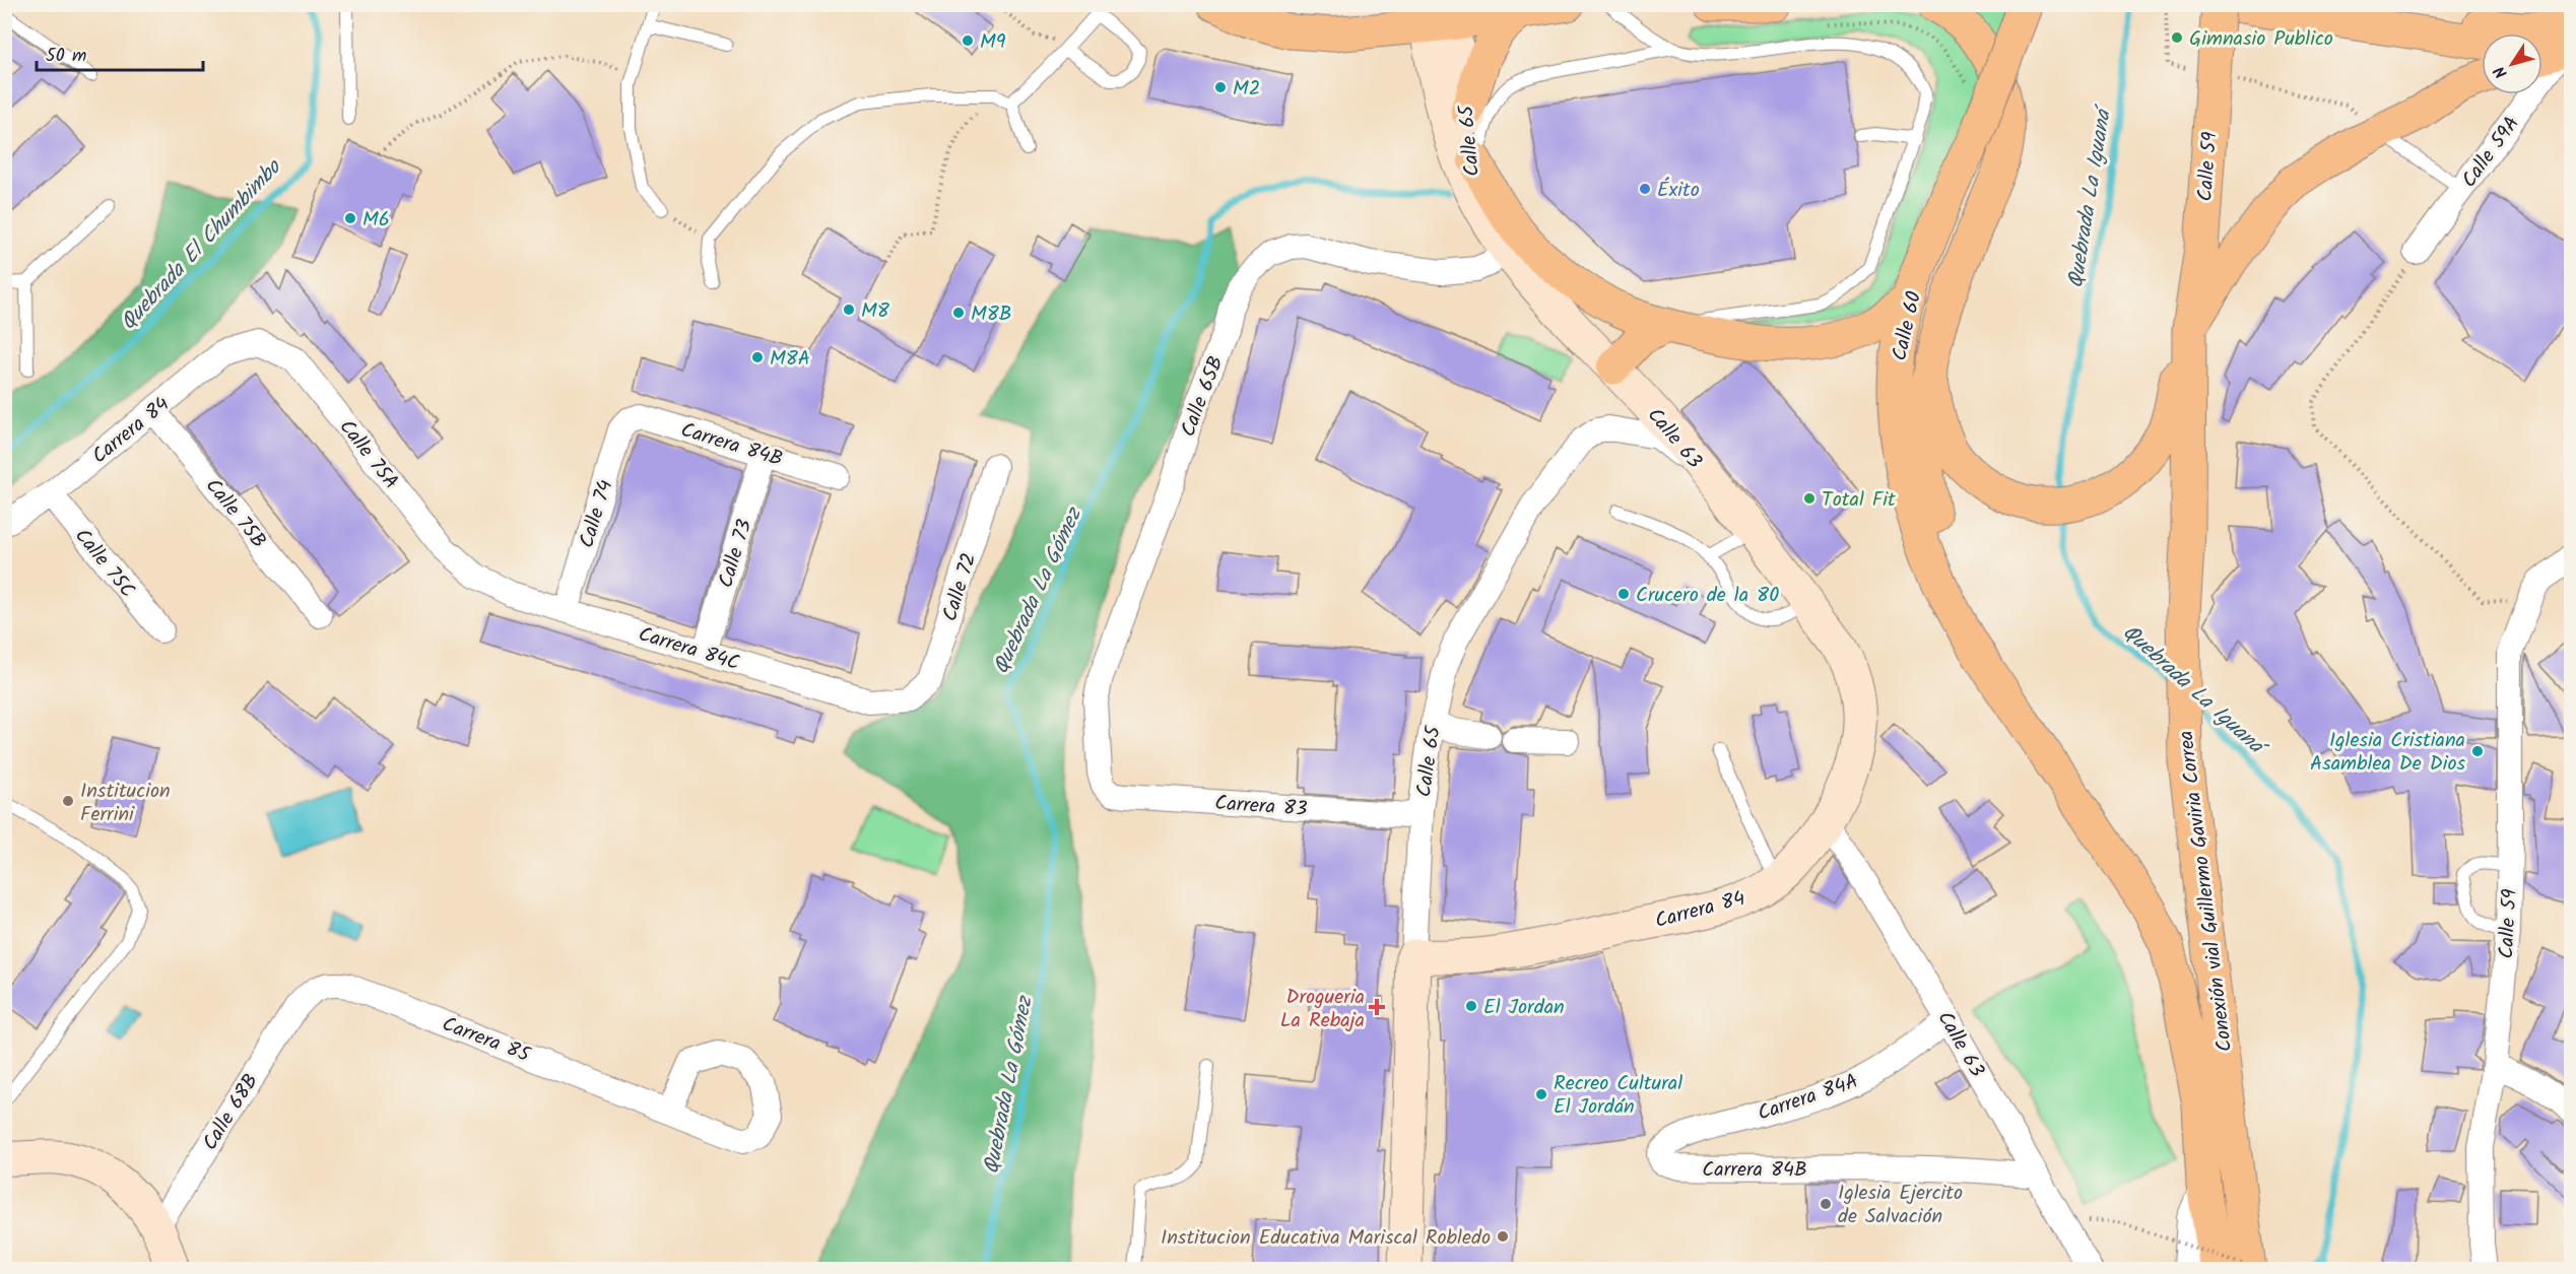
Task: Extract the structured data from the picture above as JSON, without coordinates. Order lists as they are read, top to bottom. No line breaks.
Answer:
{"streets":{"main road":["Calle 65","Calle 59","Calle 60","Carrera 84","Calle 63","Conexión vial Guillermo Gaviria Correa"],"street":["Calle 59A","Calle 65B","Carrera 84B","Calle 75A","Calle 75B","Calle 74","Calle 73","Calle 75C","Calle 72","Carrera 84C","Carrera 83","Carrera 85","Carrera 84A","Calle 68B"]},"crossings":[["Calle 65","Carrera 84"],["Calle 65","Calle 63"],["Calle 65","Carrera 83"],["Calle 59","Conexión vial Guillermo Gaviria Correa"],["Calle 60","Conexión vial Guillermo Gaviria Correa"],["Calle 65B","Calle 63"],["Calle 65B","Carrera 83"],["Carrera 84","Calle 63"],["Carrera 84","Calle 75A"],["Carrera 84","Calle 75B"],["Carrera 84","Calle 75C"],["Calle 63","Carrera 84B"],["Calle 63","Carrera 84A"],["Carrera 84B","Calle 74"],["Carrera 84B","Calle 73"],["Carrera 84B","Carrera 84A"],["Calle 75A","Carrera 84C"],["Calle 74","Carrera 84C"],["Calle 73","Carrera 84C"],["Calle 72","Carrera 84C"],["Carrera 85","Calle 68B"]],"water":["Quebrada La Iguaná","Quebrada El Chumbimbo","Quebrada La Gómez"],"places":{"other":["Gimnasio Publico","M9","M2","Éxito","M6","M8","M8B","M8A","Total Fit","Crucero de la 80","Iglesia Cristiana Asamblea De Dios","Institucion Ferrini","El Jordan","Recreo Cultural El Jordán","Iglesia Ejercito de Salvación","Institucion Educativa Mariscal Robledo"],"health":["Drogueria La Rebaja"]},"scale_bar":"50 m","north":"bottom left"}
